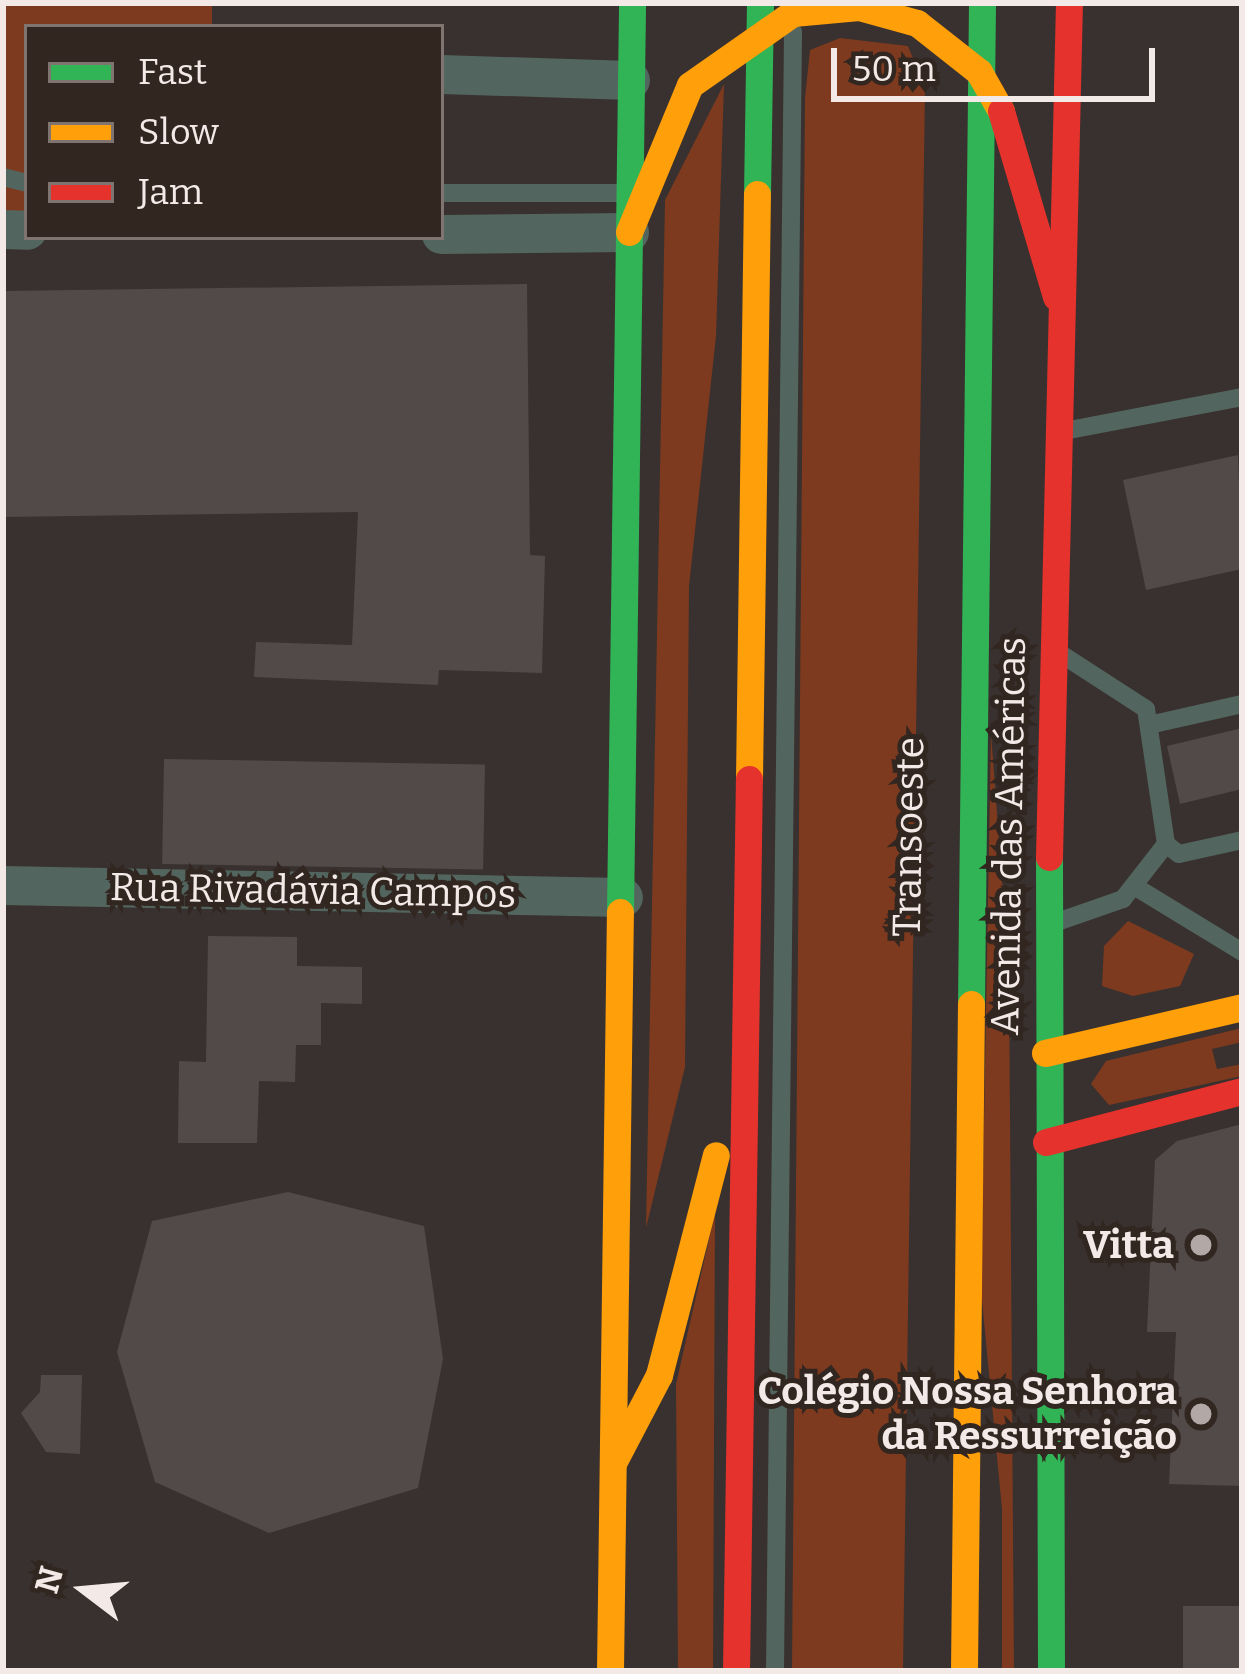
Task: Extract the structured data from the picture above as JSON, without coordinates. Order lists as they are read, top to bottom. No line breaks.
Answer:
{"streets":{"main road":["Avenida das Américas"],"street":["Rua Rivadávia Campos"]},"places":["Vitta","Colégio Nossa Senhora da Ressurreição"],"legend":["Fast","Slow","Jam"],"scale_bar":"50 m","north":"left"}
